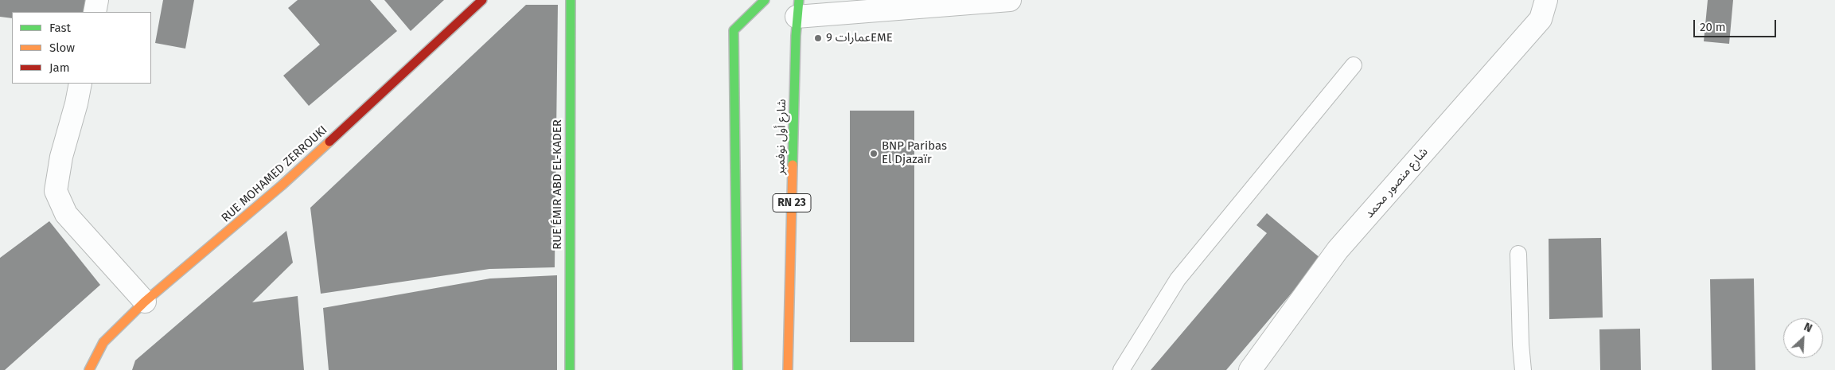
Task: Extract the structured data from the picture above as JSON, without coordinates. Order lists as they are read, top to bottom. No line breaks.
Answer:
{"streets":{"street":["شارع أول نوفمبر","RUE MOHAMED ZERROUKI","شارع منصور محمد","RUE ÉMIR ABD EL-KADER","RN 23"]},"places":["عمارات 9EME","BNP Paribas El Djazaïr"],"legend":["Fast","Slow","Jam"],"scale_bar":"20 m","north":"top right"}
